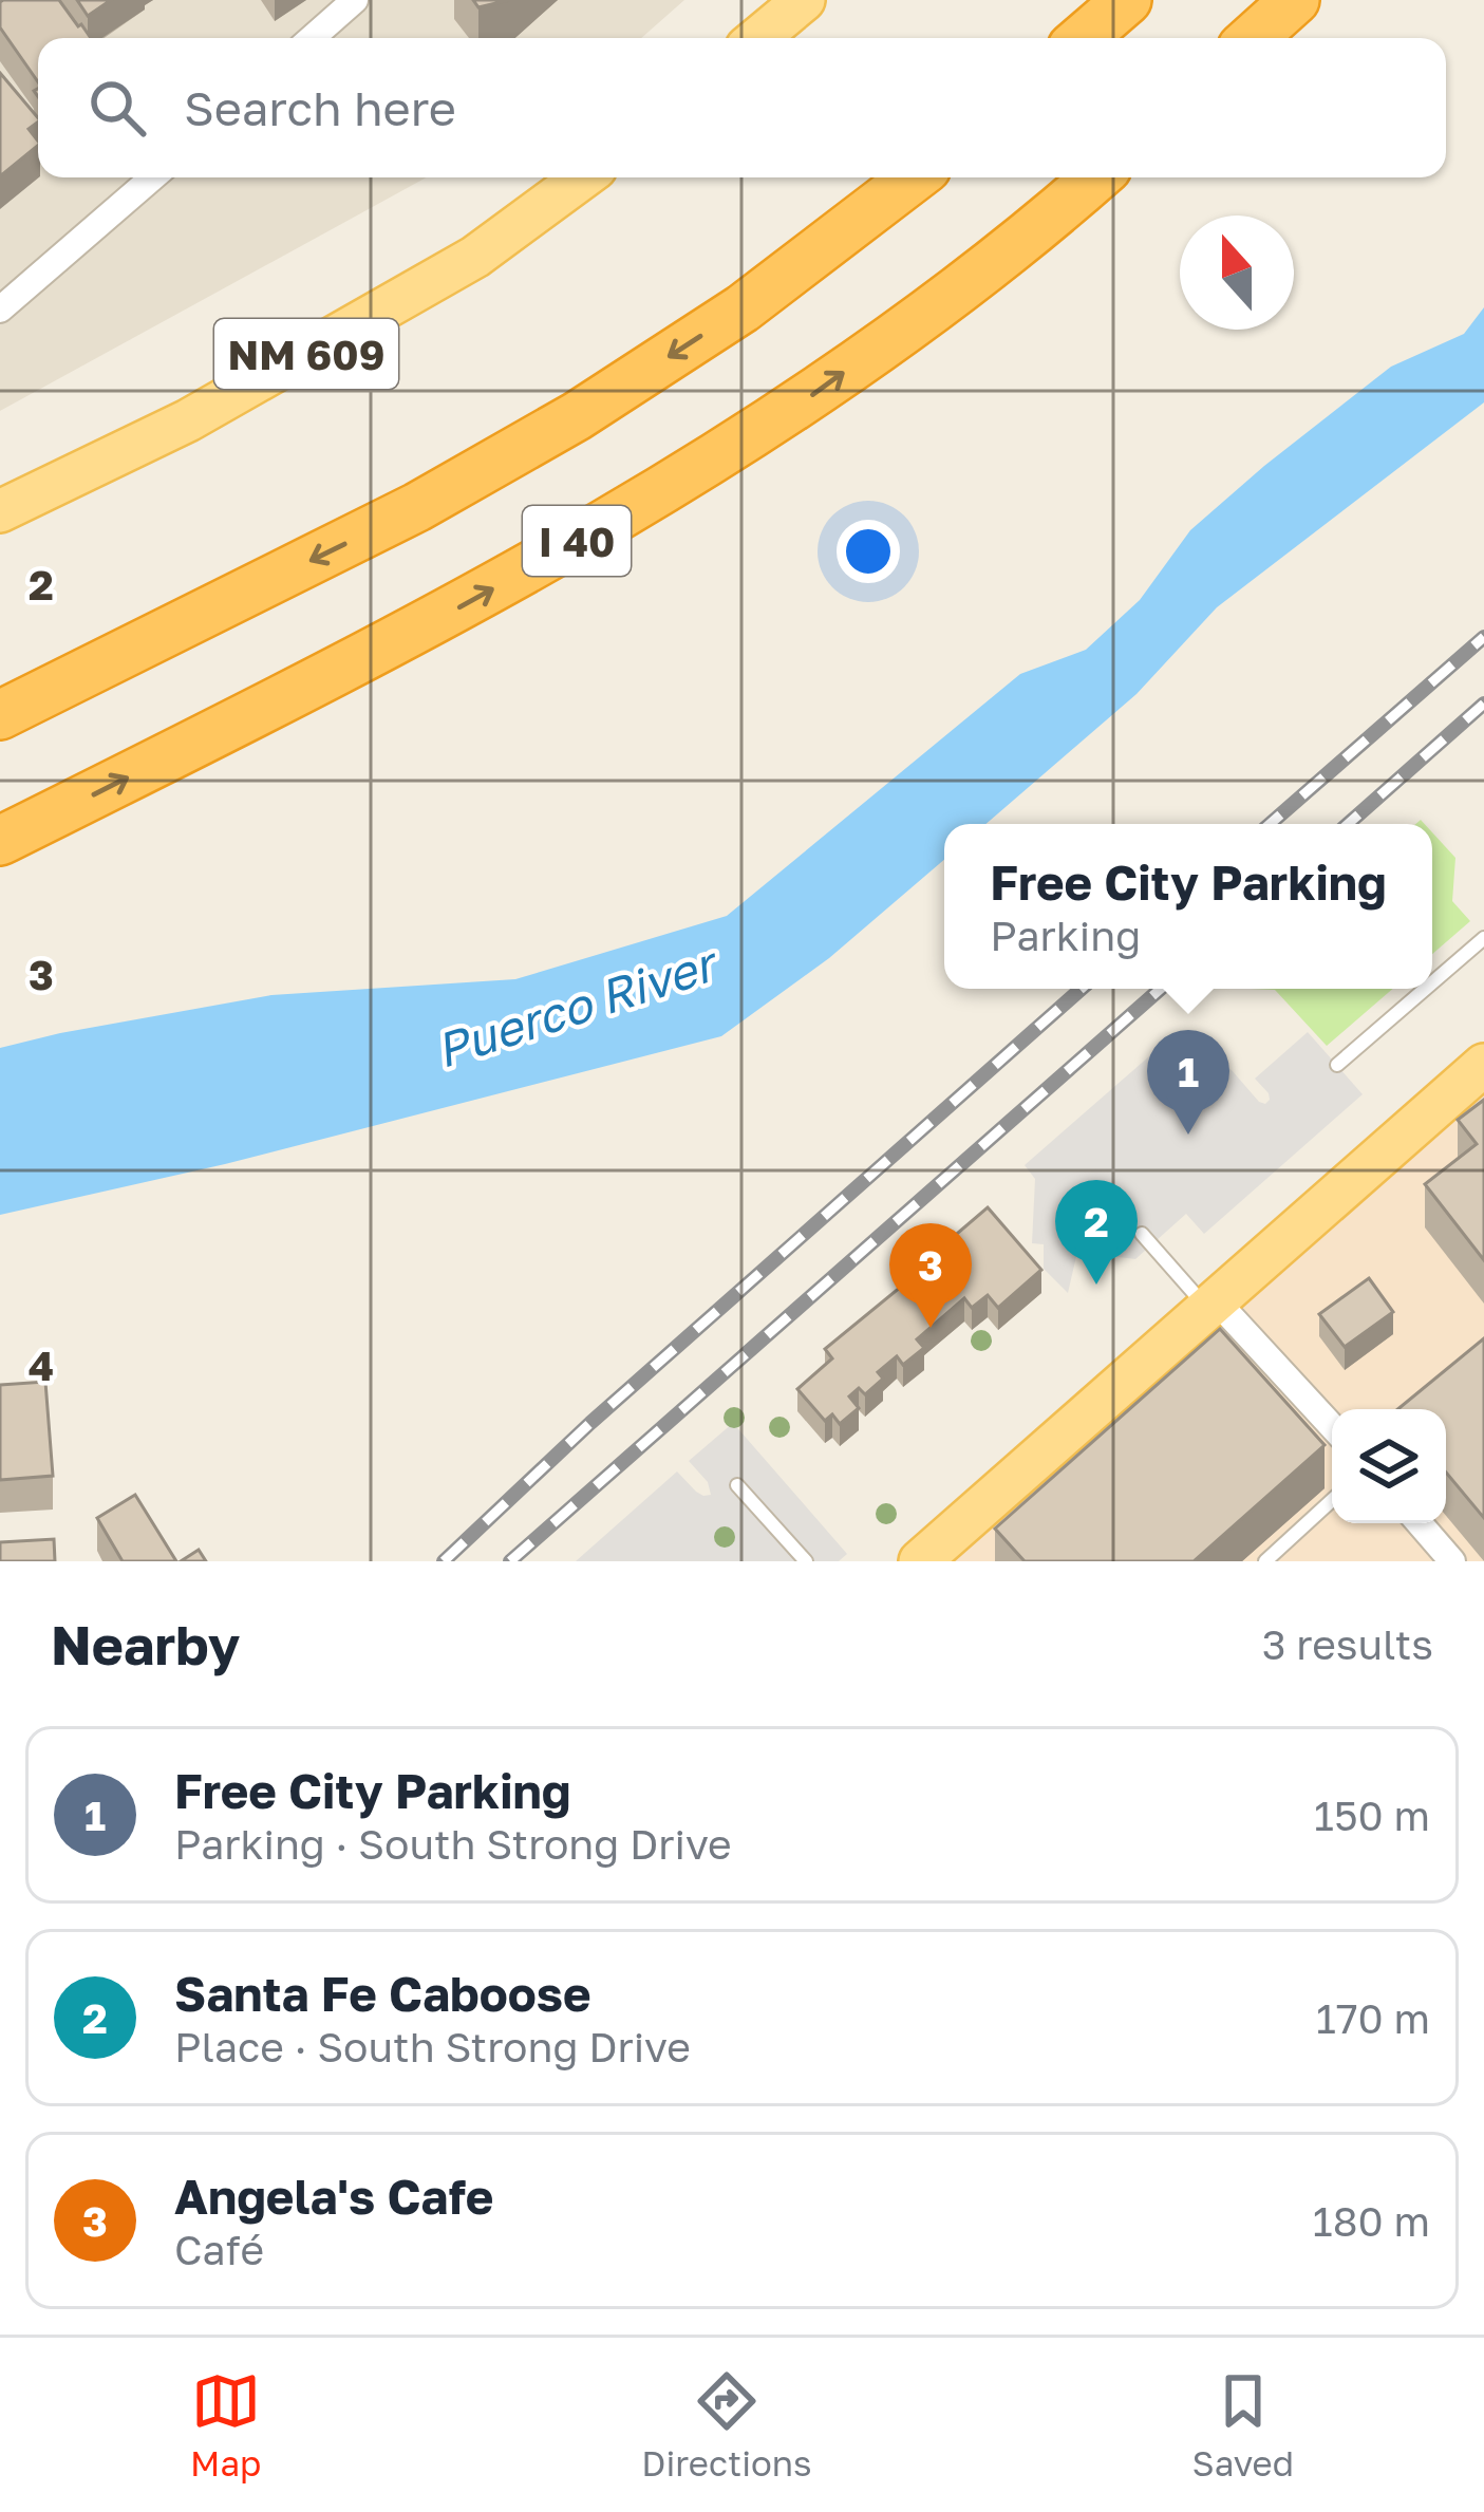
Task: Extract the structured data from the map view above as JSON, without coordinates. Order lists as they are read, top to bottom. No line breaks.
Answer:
{"streets":{"highway":["I 40"],"main road":["NM 609"]},"water":["Puerco River"],"north":"top","page":{"search":"Search here","popup":["Free City Parking","Parking"],"pins":["1","2","3"],"heading":["Nearby","3 results"],"list":[{"mark":"1","name":"Free City Parking","note":"Parking · South Strong Drive","value":"150 m"},{"mark":"2","name":"Santa Fe Caboose","note":"Place · South Strong Drive","value":"170 m"},{"mark":"3","name":"Angela's Cafe","note":"Café","value":"180 m"}],"nav":["Map","Directions","Saved"]},"grid":{"rows":["2","3","4"]}}
